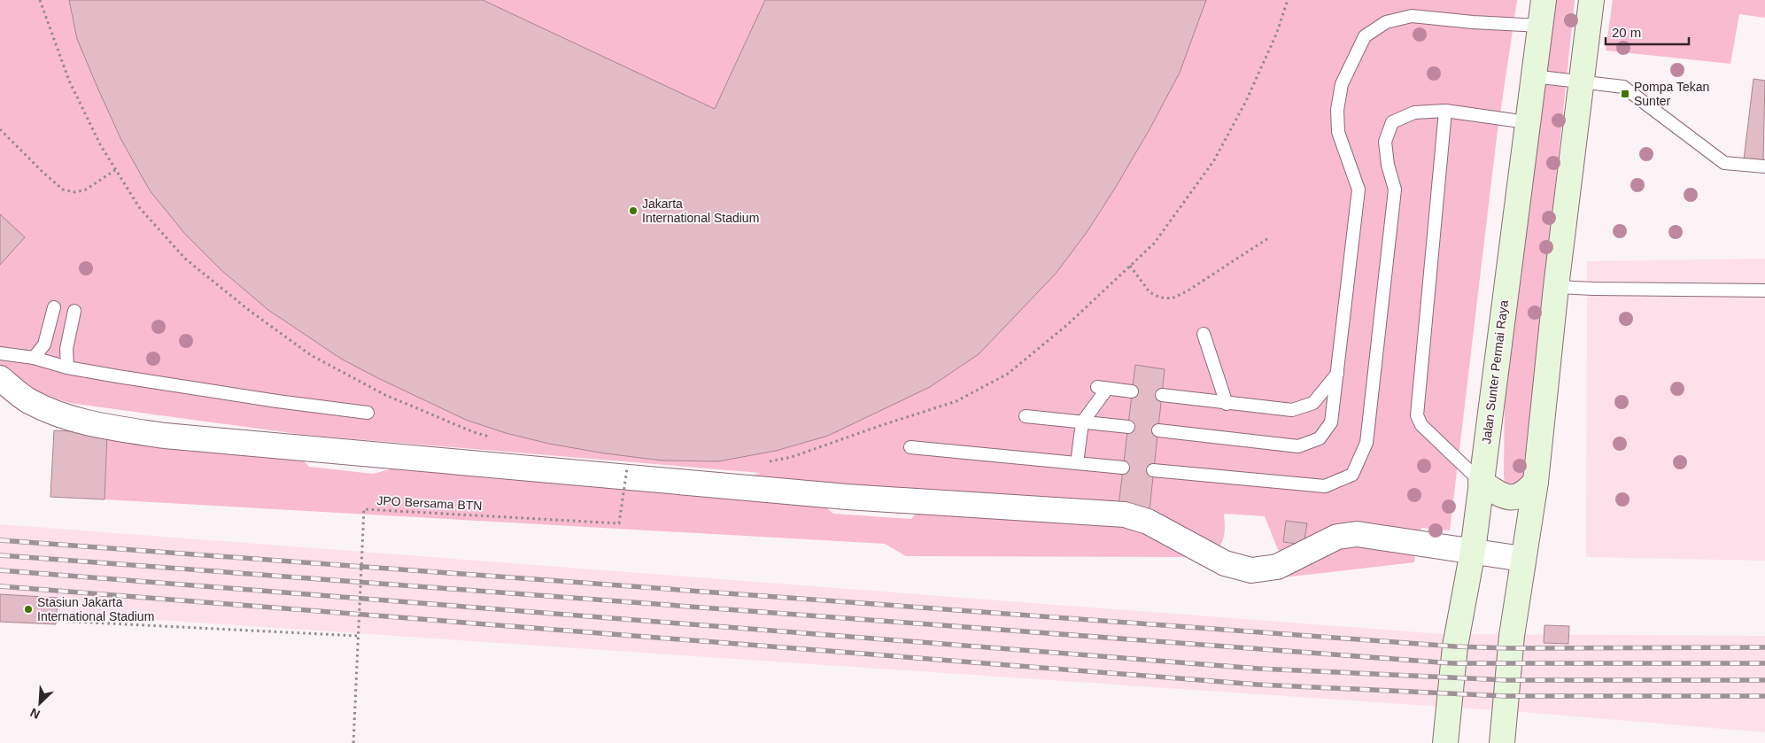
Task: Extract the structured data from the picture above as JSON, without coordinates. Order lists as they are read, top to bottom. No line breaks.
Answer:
{"streets":{"main road":["Jalan Sunter Permai Raya"],"path":["JPO Bersama BTN"]},"places":{"transit":["Pompa Tekan Sunter"],"other":["Jakarta International Stadium","Stasiun Jakarta International Stadium"]},"scale_bar":"20 m","north":"bottom left"}
